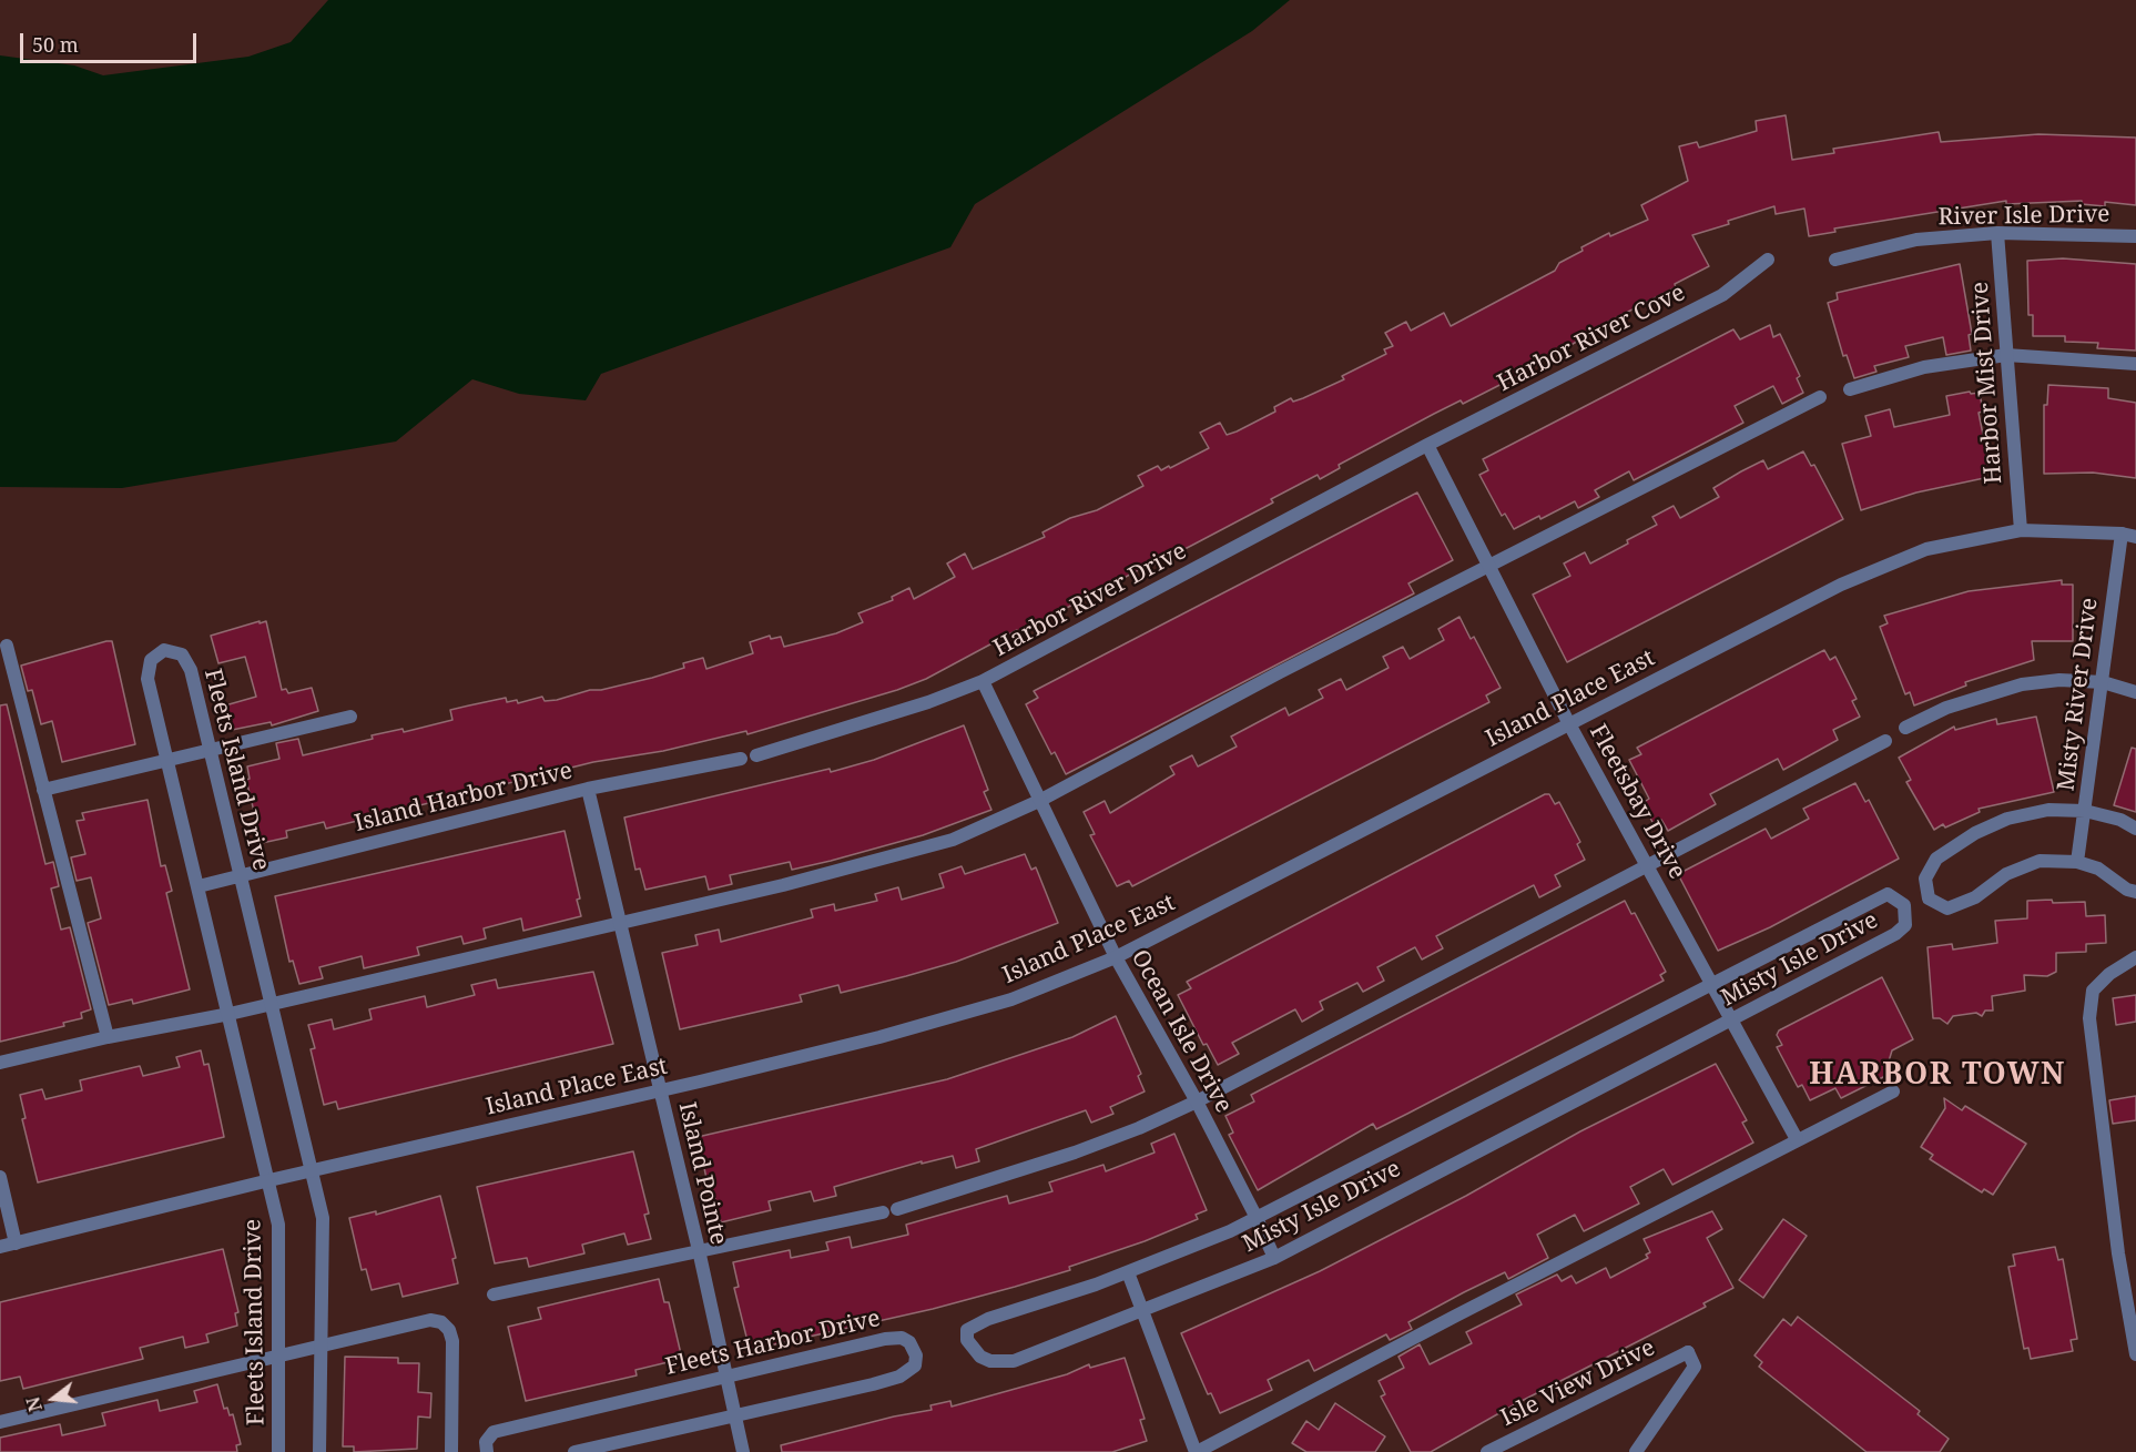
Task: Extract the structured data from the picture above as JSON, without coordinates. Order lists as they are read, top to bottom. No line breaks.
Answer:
{"streets":{"street":["River Isle Drive","Harbor River Cove","Harbor Mist Drive","Harbor River Drive","Misty River Drive","Island Place East","Fleets Island Drive","Island Harbor Drive","Fleetsbay Drive","Misty Isle Drive","Ocean Isle Drive","Island Pointe","Fleets Harbor Drive","Isle View Drive"]},"crossings":[["River Isle Drive","Harbor Mist Drive"],["Harbor River Cove","Harbor River Drive"],["Harbor River Cove","Fleetsbay Drive"],["Harbor Mist Drive","Island Place East"],["Harbor River Drive","Fleetsbay Drive"],["Harbor River Drive","Ocean Isle Drive"],["Misty River Drive","Island Place East"],["Island Place East","Fleets Island Drive"],["Island Place East","Fleetsbay Drive"],["Island Place East","Ocean Isle Drive"],["Island Place East","Island Pointe"],["Fleets Island Drive","Island Harbor Drive"],["Island Harbor Drive","Island Pointe"],["Fleetsbay Drive","Misty Isle Drive"],["Misty Isle Drive","Ocean Isle Drive"],["Island Pointe","Fleets Harbor Drive"]],"districts":["HARBOR TOWN"],"scale_bar":"50 m","north":"left"}
